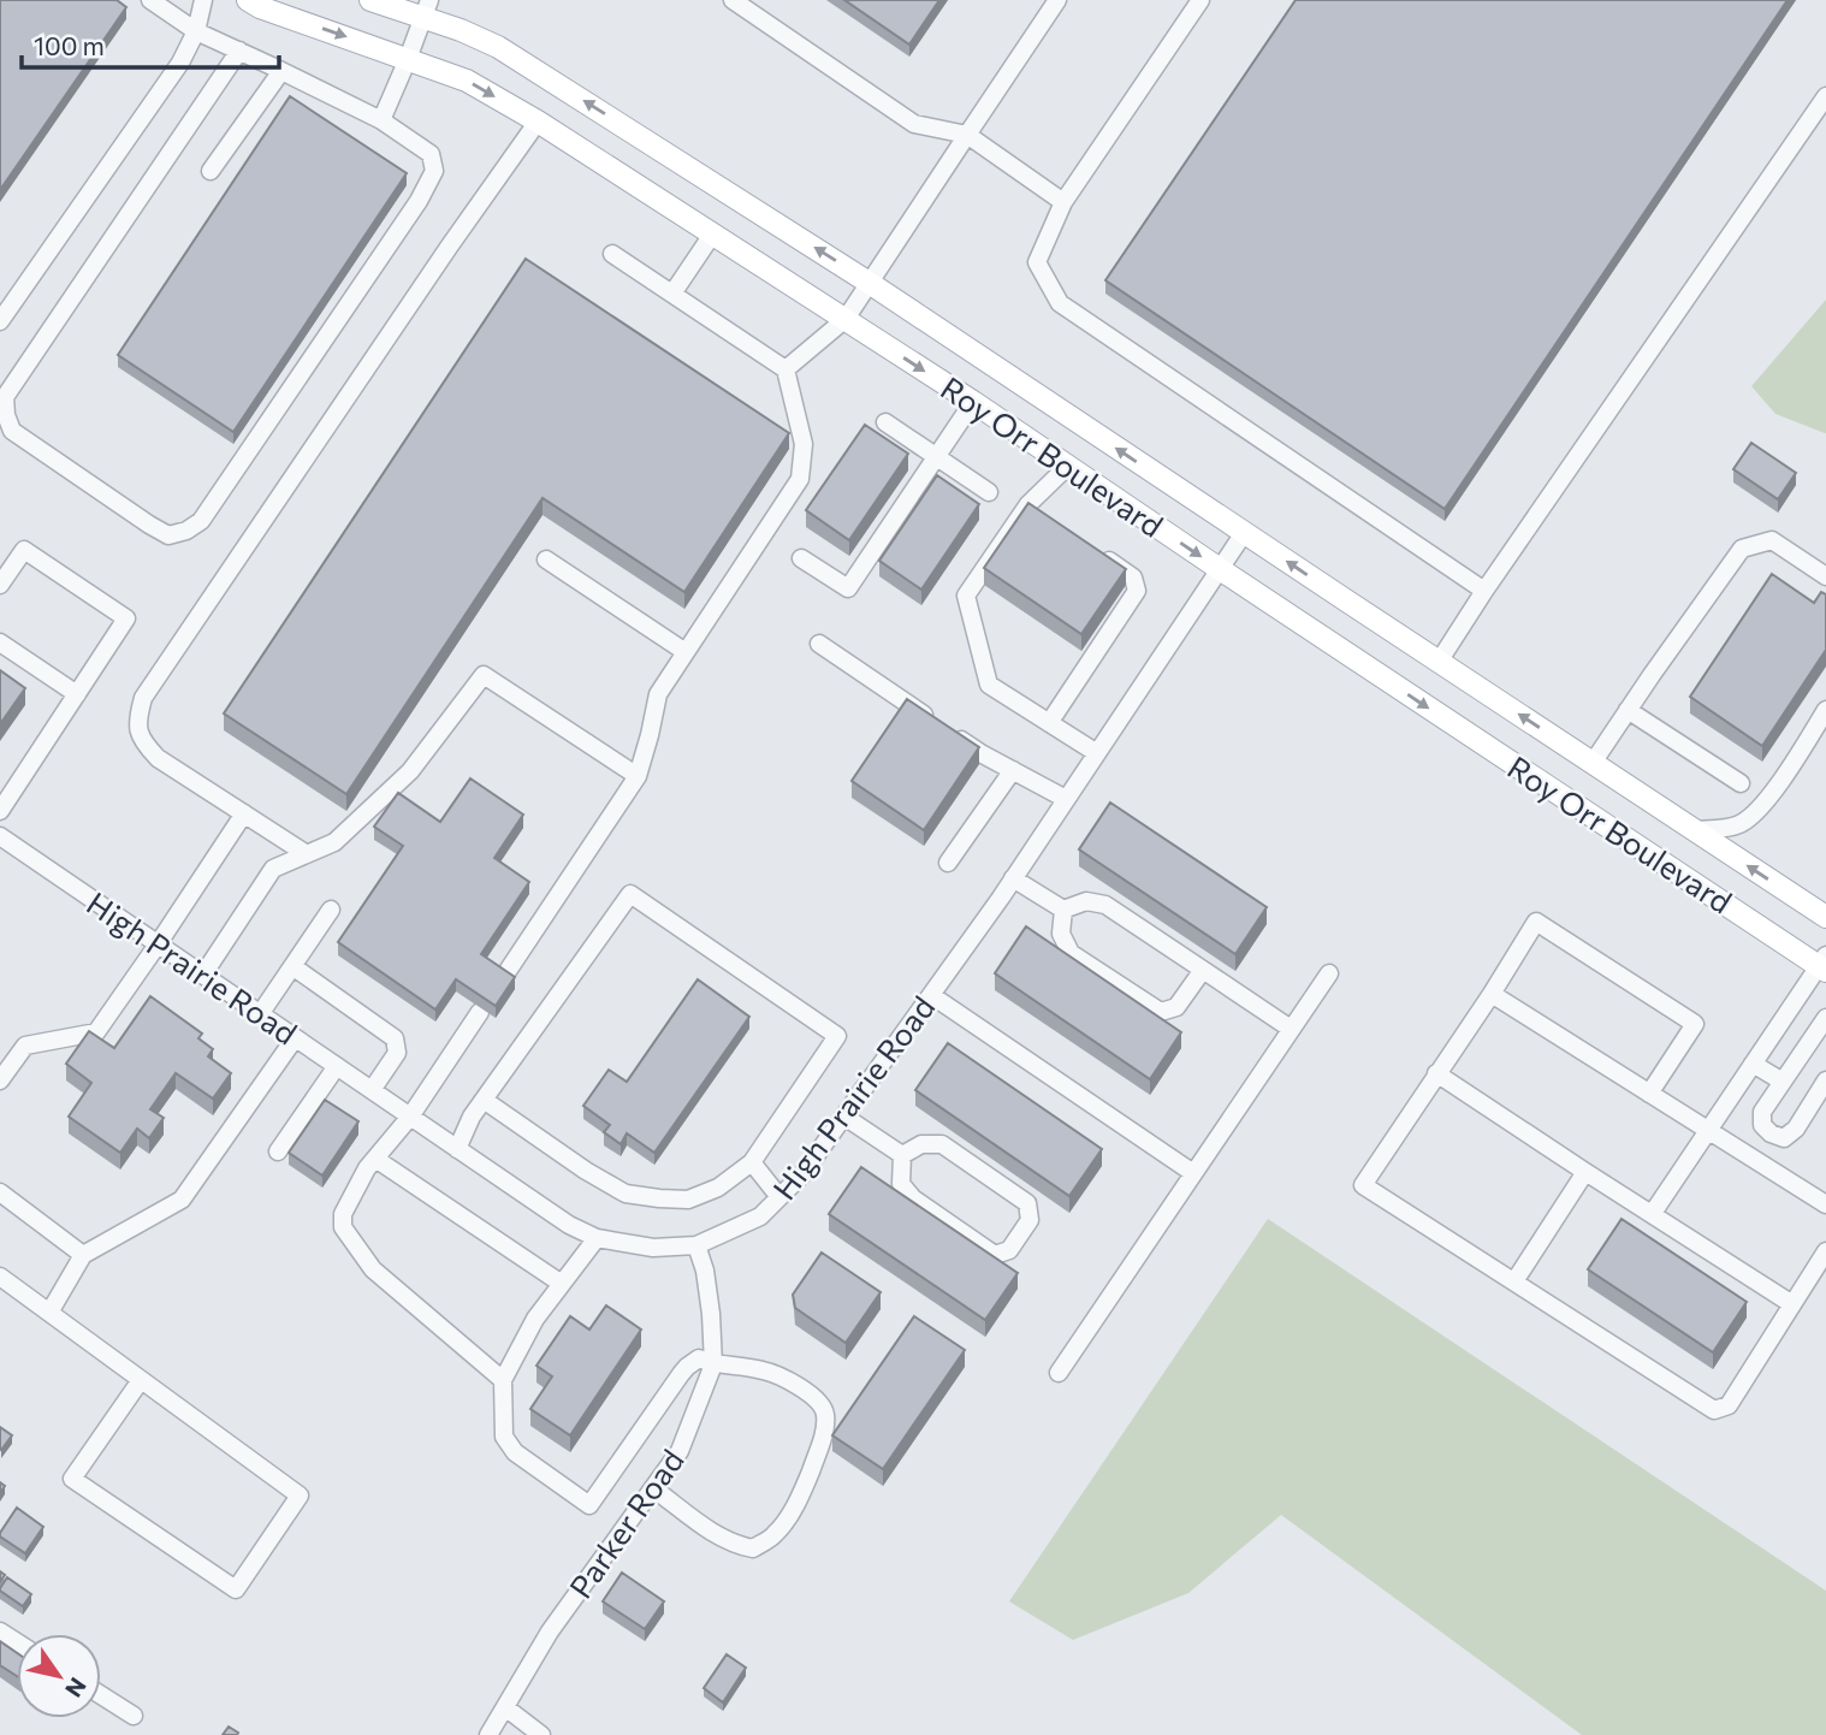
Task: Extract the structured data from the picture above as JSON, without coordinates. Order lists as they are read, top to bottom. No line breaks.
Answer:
{"streets":{"main road":["Roy Orr Boulevard"],"street":["High Prairie Road","Parker Road"]},"crossings":[["Roy Orr Boulevard","High Prairie Road"],["High Prairie Road","Parker Road"]],"scale_bar":"100 m","north":"bottom right"}
